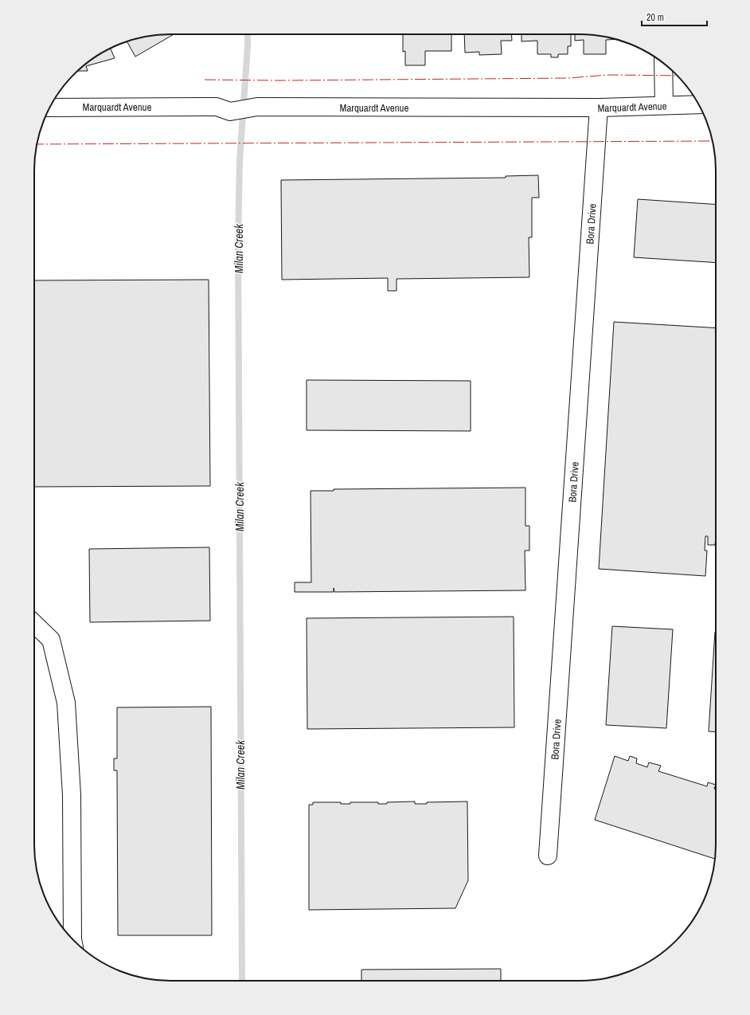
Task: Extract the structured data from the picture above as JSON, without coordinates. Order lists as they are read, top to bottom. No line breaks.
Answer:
{"streets":{"street":["Marquardt Avenue","Bora Drive"]},"crossings":[["Marquardt Avenue","Bora Drive"]],"water":["Milan Creek"],"scale_bar":"20 m"}
